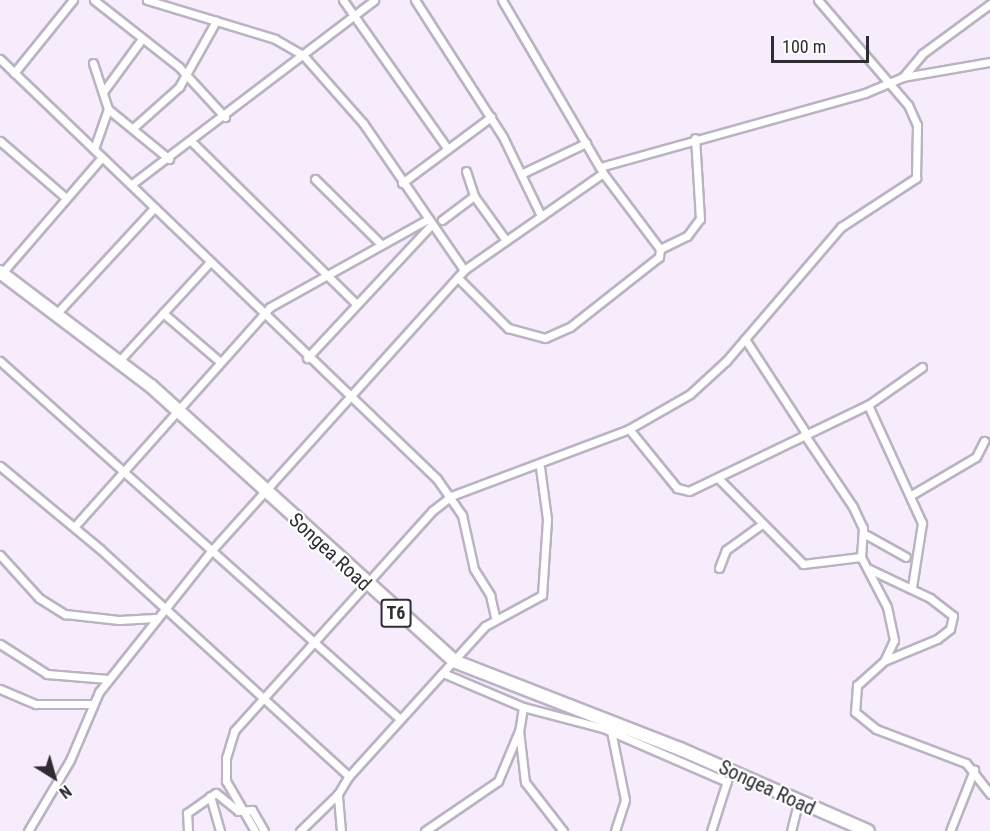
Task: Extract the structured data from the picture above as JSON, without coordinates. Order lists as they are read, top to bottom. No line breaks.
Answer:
{"streets":{"highway":["Songea Road","T6"]},"scale_bar":"100 m","north":"bottom right"}
